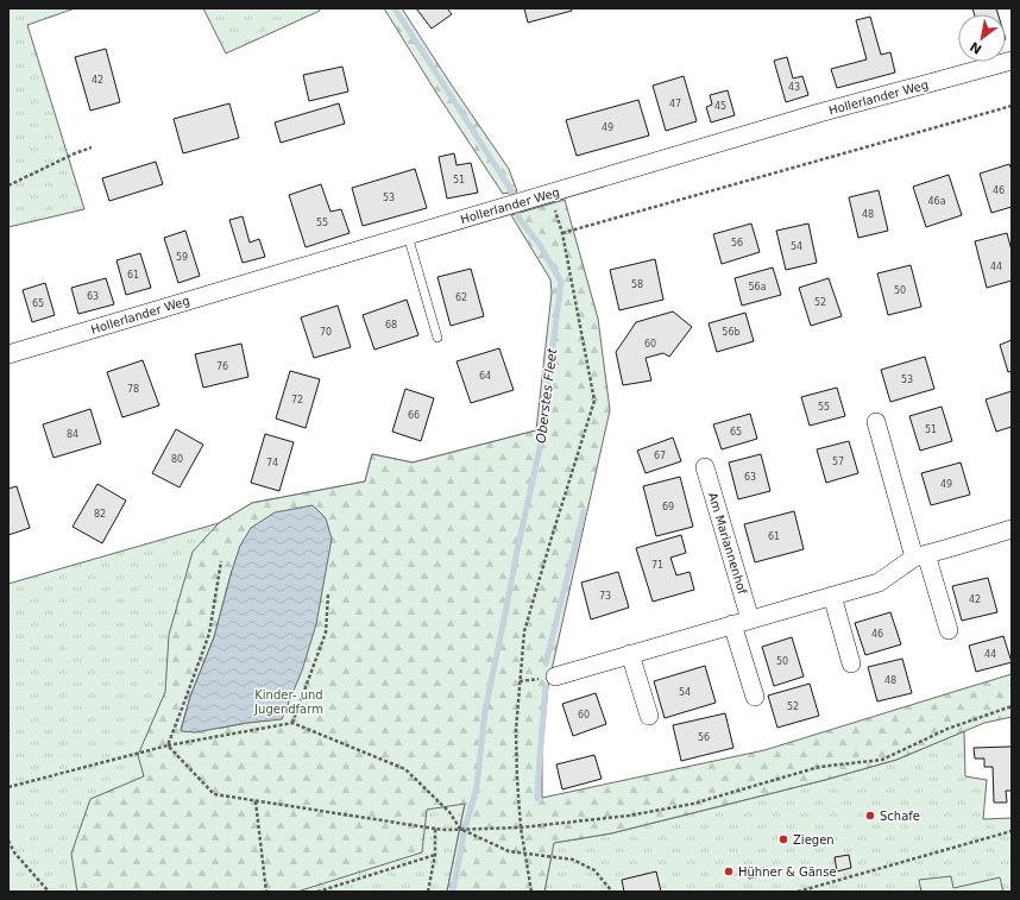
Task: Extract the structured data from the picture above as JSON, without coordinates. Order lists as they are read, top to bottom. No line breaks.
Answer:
{"streets":{"street":["Hollerlander Weg","Am Mariannenhof"]},"water":["Oberstes Fleet"],"parks":["Kinder- und Jugendfarm"],"places":["Schafe","Ziegen","Hühner & Gänse"],"house_numbers":["42","43","47","45","49","51","46","53","46a","48","55","56","54","59","44","61","58","56a","50","63","62","52","65","68","70","56b","60","76","64","53","78","72","55","66","51","65","84","67","80","57","74","63","49","69","82","61","71","73","42","46","44","50","48","54","52","60","56"],"north":"bottom left"}
